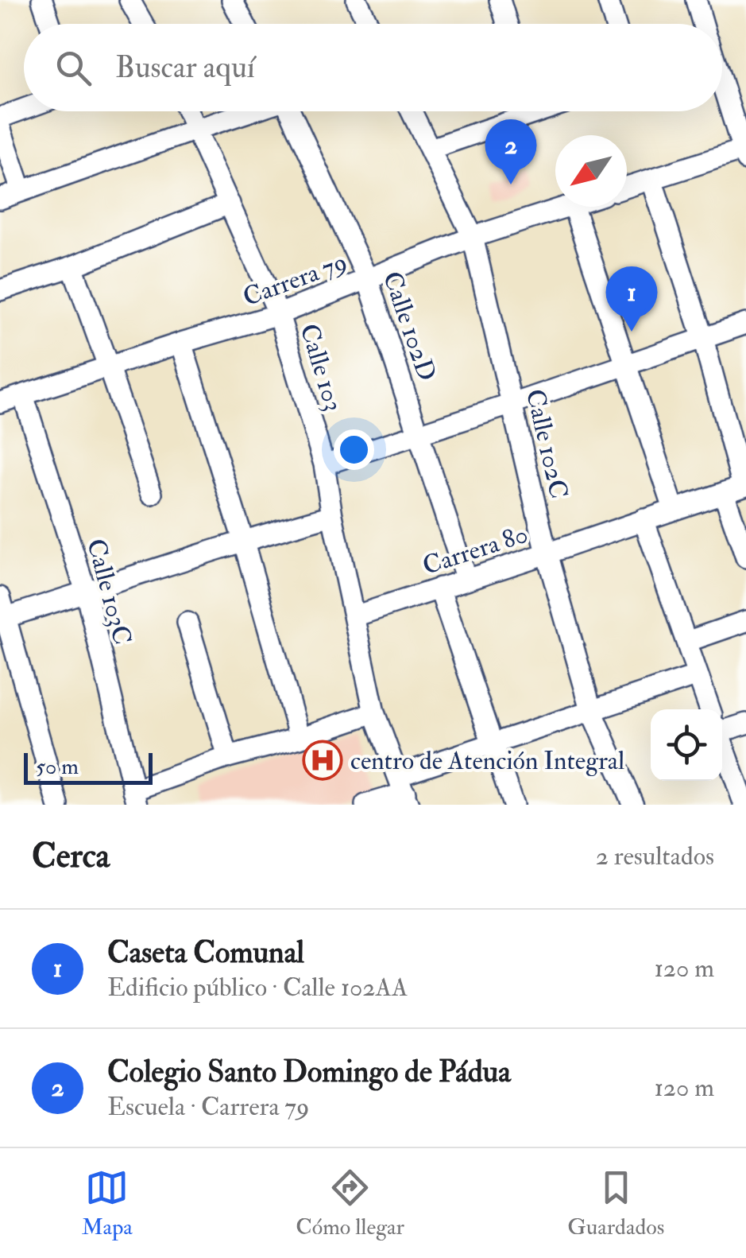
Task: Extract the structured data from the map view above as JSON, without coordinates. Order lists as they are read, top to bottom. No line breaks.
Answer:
{"streets":{"street":["Carrera 79","Calle 102D","Calle 103","Calle 102C","Carrera 80","Calle 103C"]},"crossings":[["Carrera 79","Calle 102D"],["Carrera 79","Calle 103"],["Carrera 79","Calle 102C"],["Carrera 79","Calle 103C"],["Calle 102D","Carrera 80"],["Calle 103","Carrera 80"],["Calle 102C","Carrera 80"]],"places":{"hospital":["centro de Atención Integral"]},"scale_bar":"50 m","north":"bottom left","page":{"search":"Buscar aquí","pins":["2","1"],"scale":"50 m","heading":["Cerca","2 resultados"],"list":[{"mark":"1","name":"Caseta Comunal","note":"Edificio público · Calle 102AA","value":"120 m"},{"mark":"2","name":"Colegio Santo Domingo de Pádua","note":"Escuela · Carrera 79","value":"120 m"}],"nav":["Mapa","Cómo llegar","Guardados"]}}
